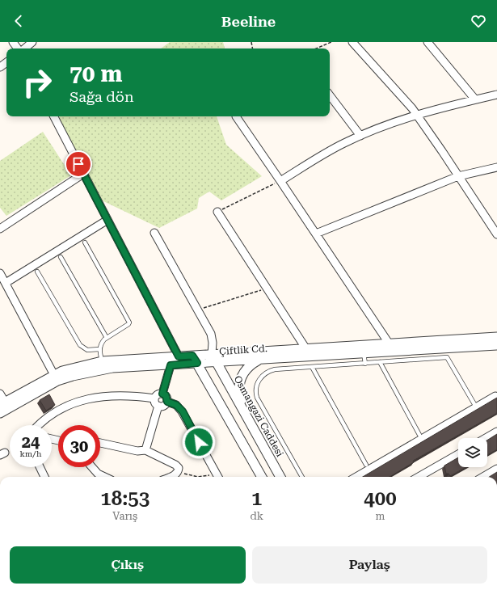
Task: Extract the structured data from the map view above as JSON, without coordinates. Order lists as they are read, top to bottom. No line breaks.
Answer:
{"streets":{"street":["Çiftlik Cd.","Osmangazi Caddesi"]},"crossings":[["Çiftlik Cd.","Osmangazi Caddesi"]],"page":{"header":"Beeline","turn":["70 m","Sağa dön"],"speed":"24 km/h","limit":"30","eta":["18:53","Varış","1","dk","400","m"],"buttons":["Çıkış","Paylaş"]}}
